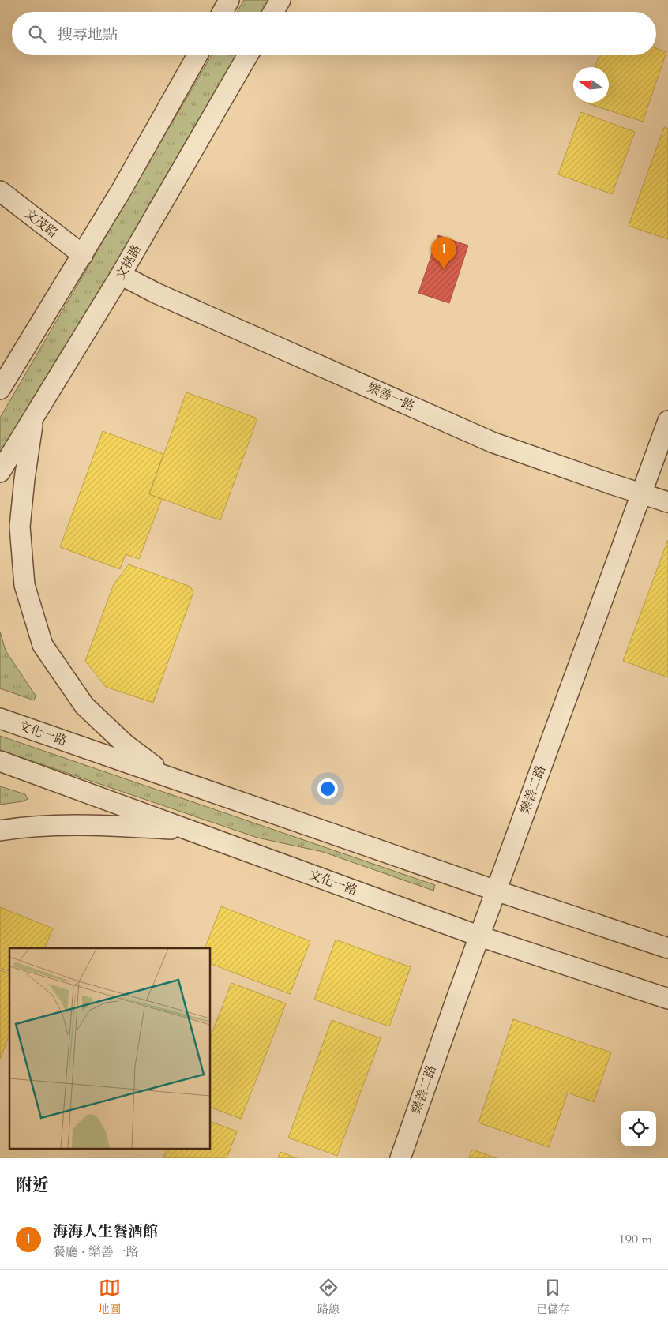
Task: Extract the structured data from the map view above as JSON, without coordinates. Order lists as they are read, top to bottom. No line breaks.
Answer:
{"streets":{"street":["文茂路","文桃路","樂善一路","文化一路","樂善二路"]},"crossings":[["文桃路","樂善一路"],["樂善一路","樂善二路"],["文化一路","樂善二路"]],"north":"left","page":{"search":"搜尋地點","pins":"1","heading":"附近","list":[{"mark":"1","name":"海海人生餐酒館","note":"餐廳 · 樂善一路","value":"190 m"}],"nav":["地圖","路線","已儲存"]}}
